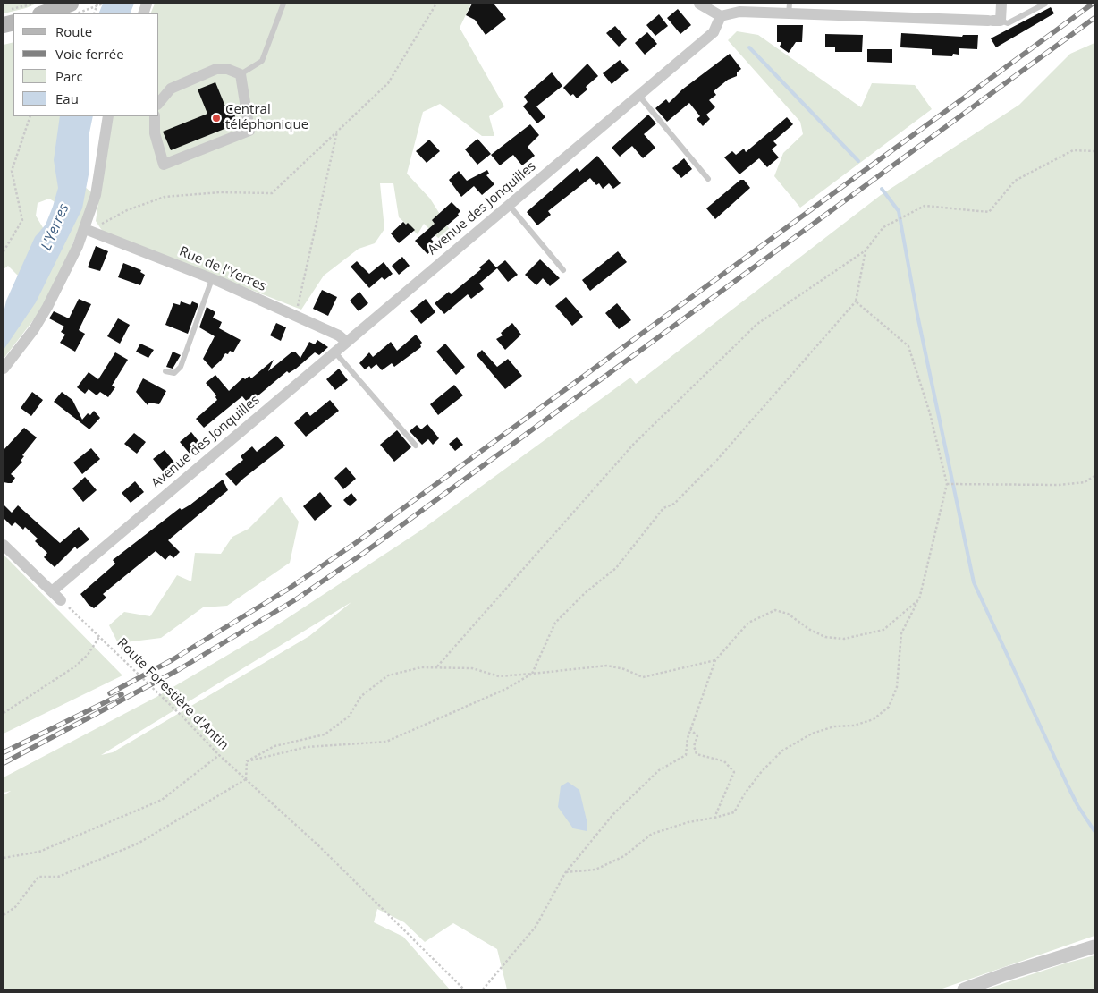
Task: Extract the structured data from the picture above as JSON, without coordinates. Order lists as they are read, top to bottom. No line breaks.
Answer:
{"streets":{"street":["Avenue des Jonquilles","Rue de l'Yerres"],"path":["Route Forestière d'Antin"]},"crossings":[["Avenue des Jonquilles","Rue de l'Yerres"]],"water":["L'Yerres"],"places":["Central téléphonique"],"legend":["Route","Voie ferrée","Parc","Eau"]}
